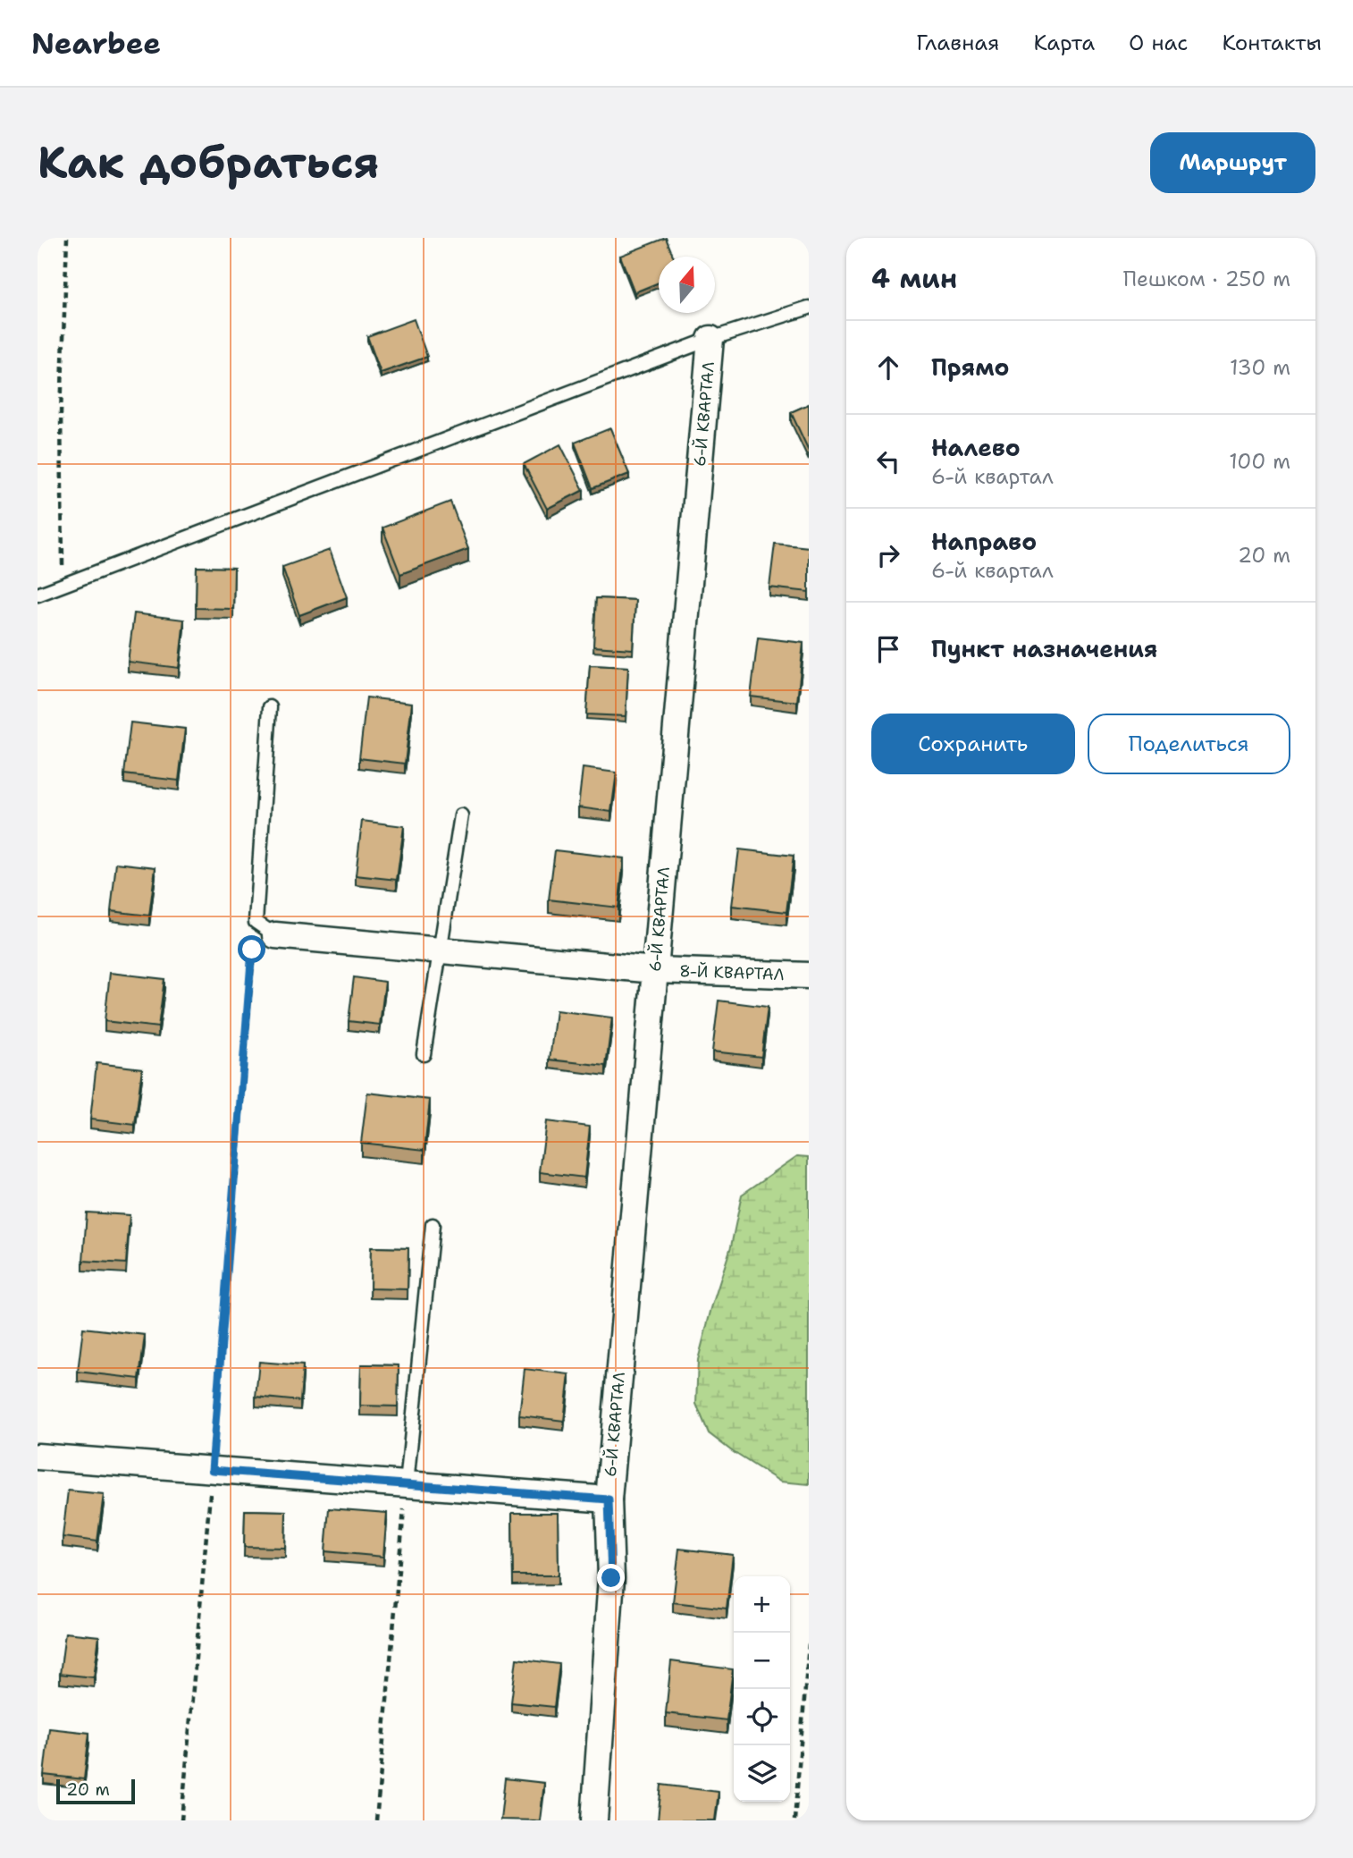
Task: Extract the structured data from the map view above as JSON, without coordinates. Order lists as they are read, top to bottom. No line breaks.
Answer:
{"streets":{"street":["6-Й КВАРТАЛ","8-Й КВАРТАЛ"]},"crossings":[["6-Й КВАРТАЛ","8-Й КВАРТАЛ"]],"scale_bar":"20 m","north":"top","page":{"header":"Nearbee","nav":["Главная","Карта","О нас","Контакты"],"buttons":["Маршрут",["Сохранить","Поделиться"]],"title":"Как добраться","heading":["4 мин","Пешком · 250 m"],"list":[["Прямо","130 m"],["Налево","6-й квартал","100 m"],["Направо","6-й квартал","20 m"],"Пункт назначения"],"map_buttons":["+","−"],"scale":"20 m"}}
